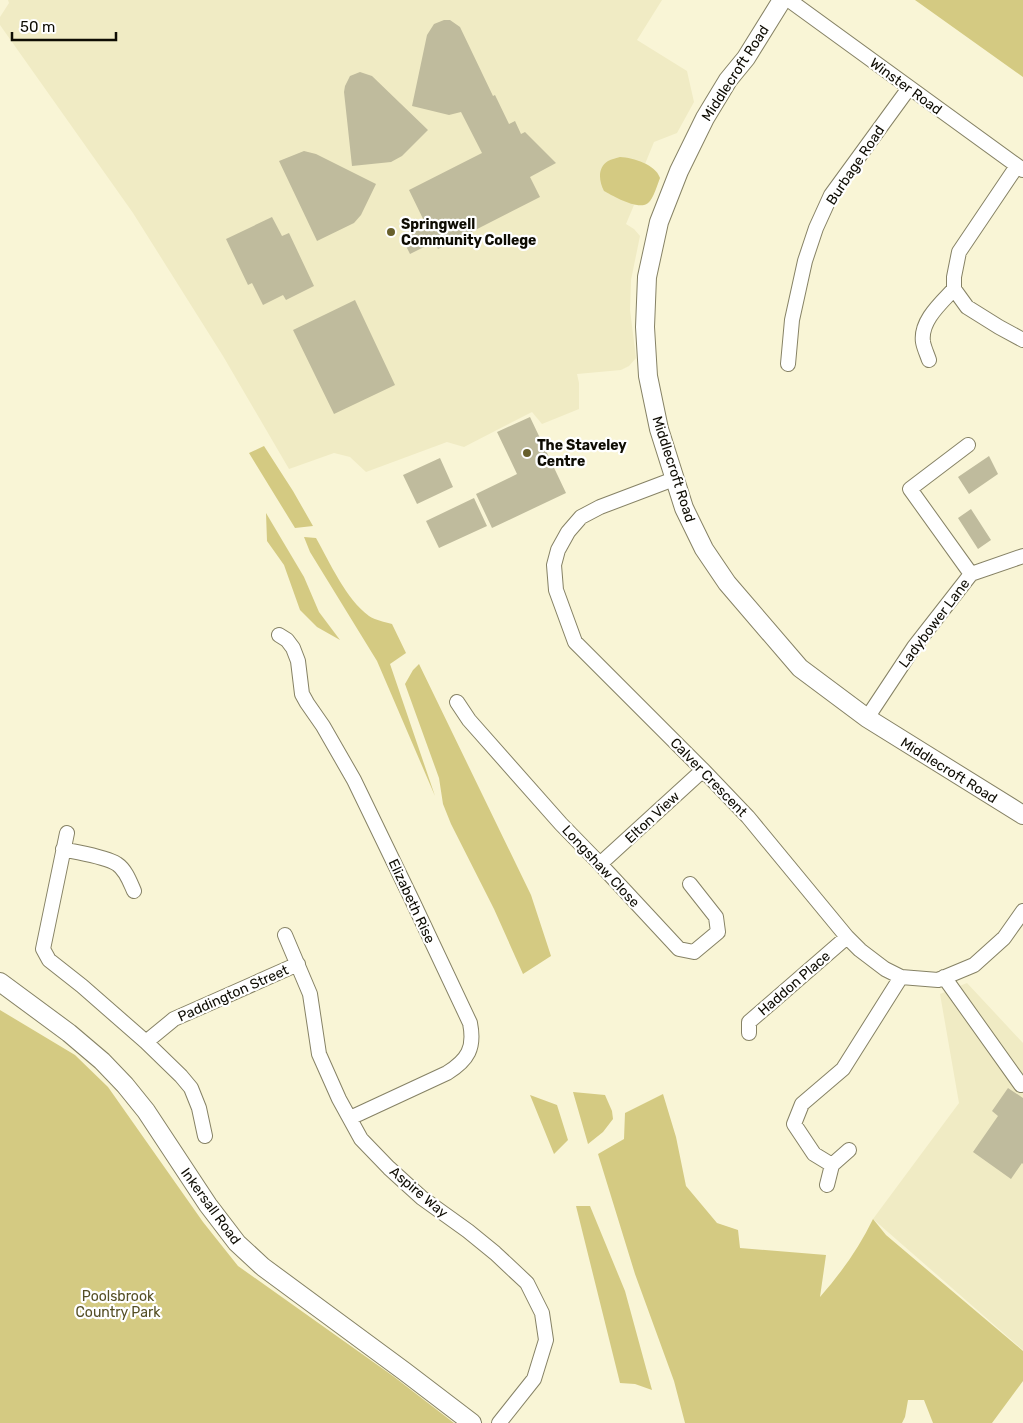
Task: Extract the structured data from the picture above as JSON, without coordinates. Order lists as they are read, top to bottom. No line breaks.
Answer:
{"streets":{"street":["Middlecroft Road","Winster Road","Burbage Road","Ladybower Lane","Calver Crescent","Elton View","Longshaw Close","Elizabeth Rise","Haddon Place","Paddington Street","Aspire Way","Inkersall Road"]},"crossings":[["Middlecroft Road","Ladybower Lane"],["Middlecroft Road","Calver Crescent"],["Winster Road","Burbage Road"],["Calver Crescent","Elton View"],["Calver Crescent","Haddon Place"],["Elton View","Longshaw Close"],["Elizabeth Rise","Aspire Way"],["Paddington Street","Aspire Way"]],"parks":["Poolsbrook Country Park"],"places":["Springwell Community College","The Staveley Centre"],"scale_bar":"50 m"}
